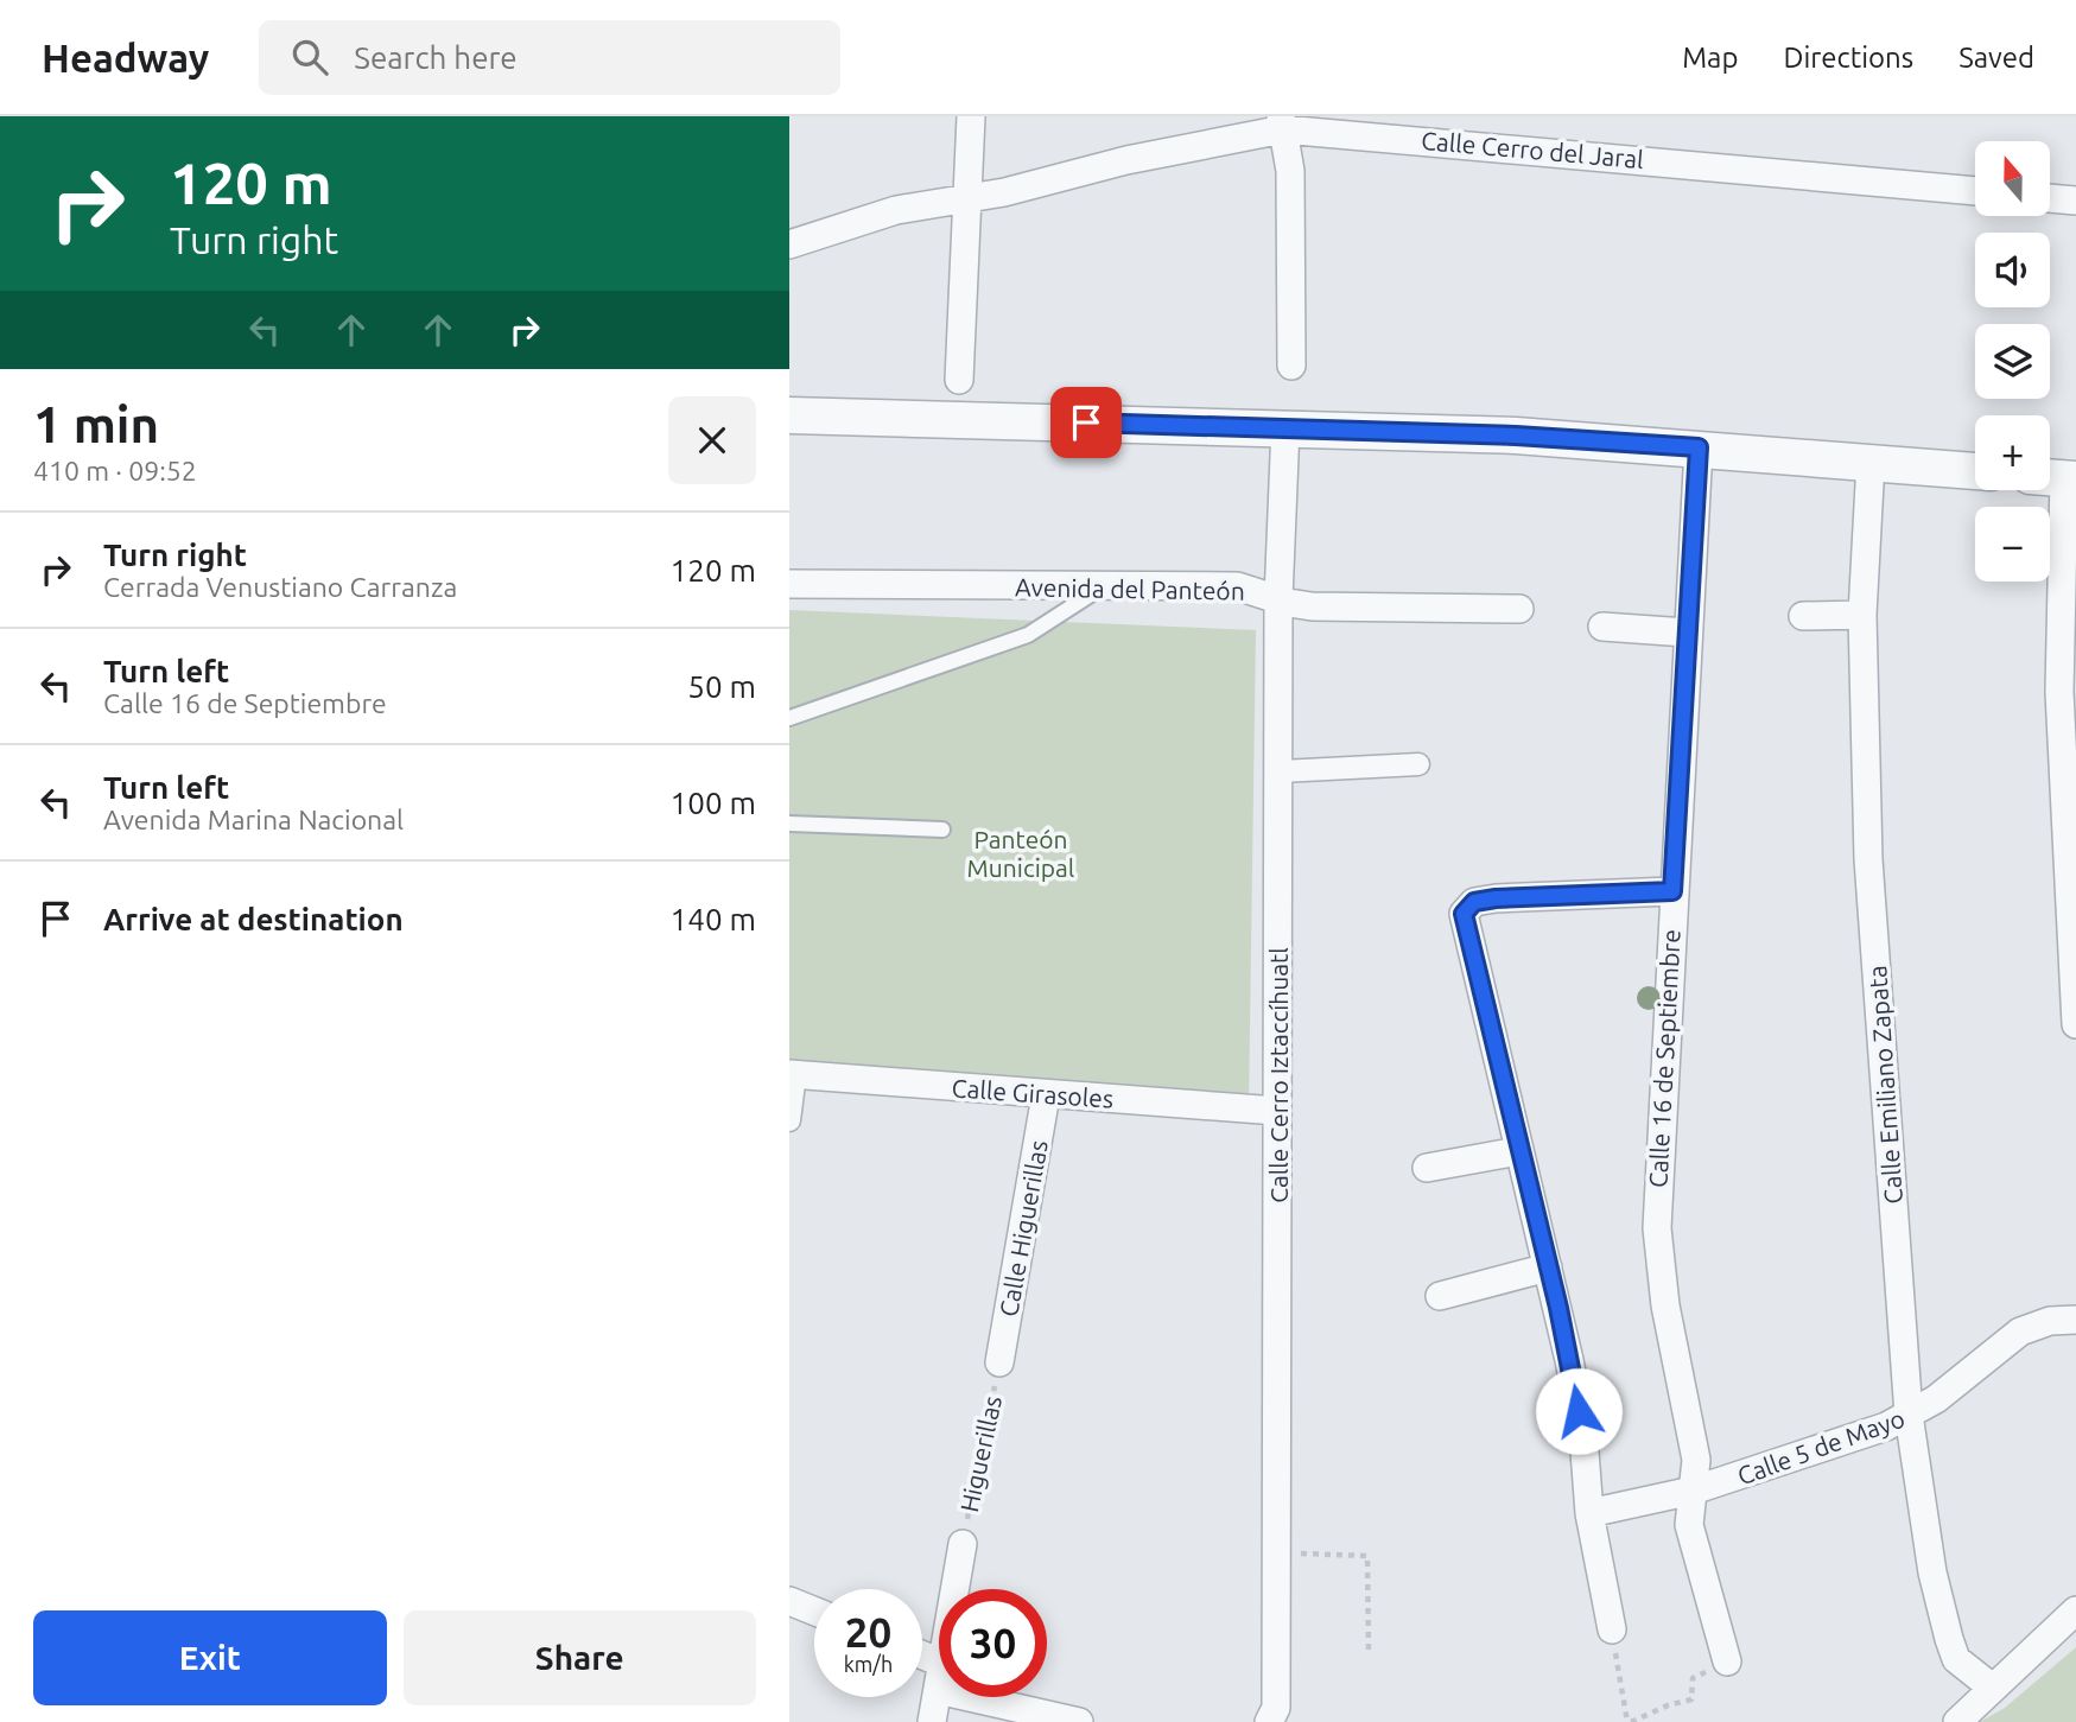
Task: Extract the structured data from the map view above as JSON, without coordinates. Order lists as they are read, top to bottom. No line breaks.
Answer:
{"streets":{"street":["Calle Cerro del Jaral","Avenida del Panteón","Calle 16 de Septiembre","Calle Cerro Iztaccíhuatl","Calle Emiliano Zapata","Calle Girasoles","Calle Higuerillas","Calle 5 de Mayo"],"path":["Higuerillas"]},"crossings":[["Avenida del Panteón","Calle Cerro Iztaccíhuatl"],["Calle 16 de Septiembre","Calle 5 de Mayo"],["Calle Cerro Iztaccíhuatl","Calle Girasoles"],["Calle Emiliano Zapata","Calle 5 de Mayo"],["Calle Girasoles","Calle Higuerillas"],["Calle Higuerillas","Higuerillas"]],"parks":["Panteón Municipal"],"north":"top","page":{"header":"Headway","search":"Search here","nav":["Map","Directions","Saved"],"turn":["120 m","Turn right"],"map_buttons":["+","−"],"heading":["1 min","410 m · 09:52"],"list":[{"name":"Turn right","note":"Cerrada Venustiano Carranza","value":"120 m"},{"name":"Turn left","note":"Calle 16 de Septiembre","value":"50 m"},{"name":"Turn left","note":"Avenida Marina Nacional","value":"100 m"},{"name":"Arrive at destination","value":"140 m"}],"speed":"20 km/h","limit":"30","buttons":["Exit","Share"]}}
